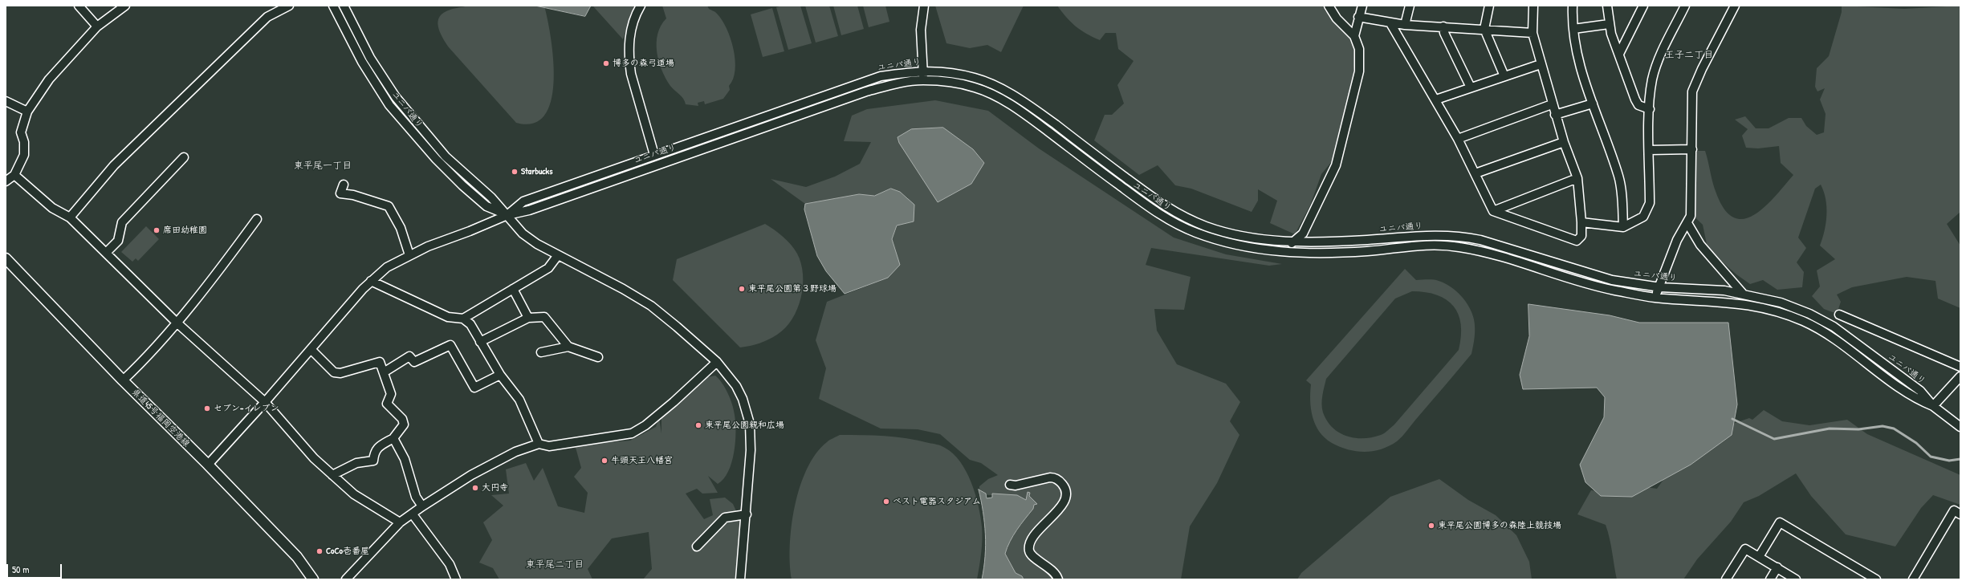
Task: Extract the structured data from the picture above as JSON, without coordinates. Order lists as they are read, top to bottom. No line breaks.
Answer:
{"streets":{"main road":["県道45号福岡空港線"],"street":["ユニバ通り"]},"districts":["王子二丁目","東平尾一丁目","東平尾二丁目"],"places":["博多の森弓道場","Starbucks","席田幼稚園","東平尾公園第３野球場","セブン-イレブン","東平尾公園親和広場","牛頭天王八幡宮","大円寺","ベスト電器スタジアム","東平尾公園博多の森陸上競技場","CoCo壱番屋"],"scale_bar":"50 m"}
